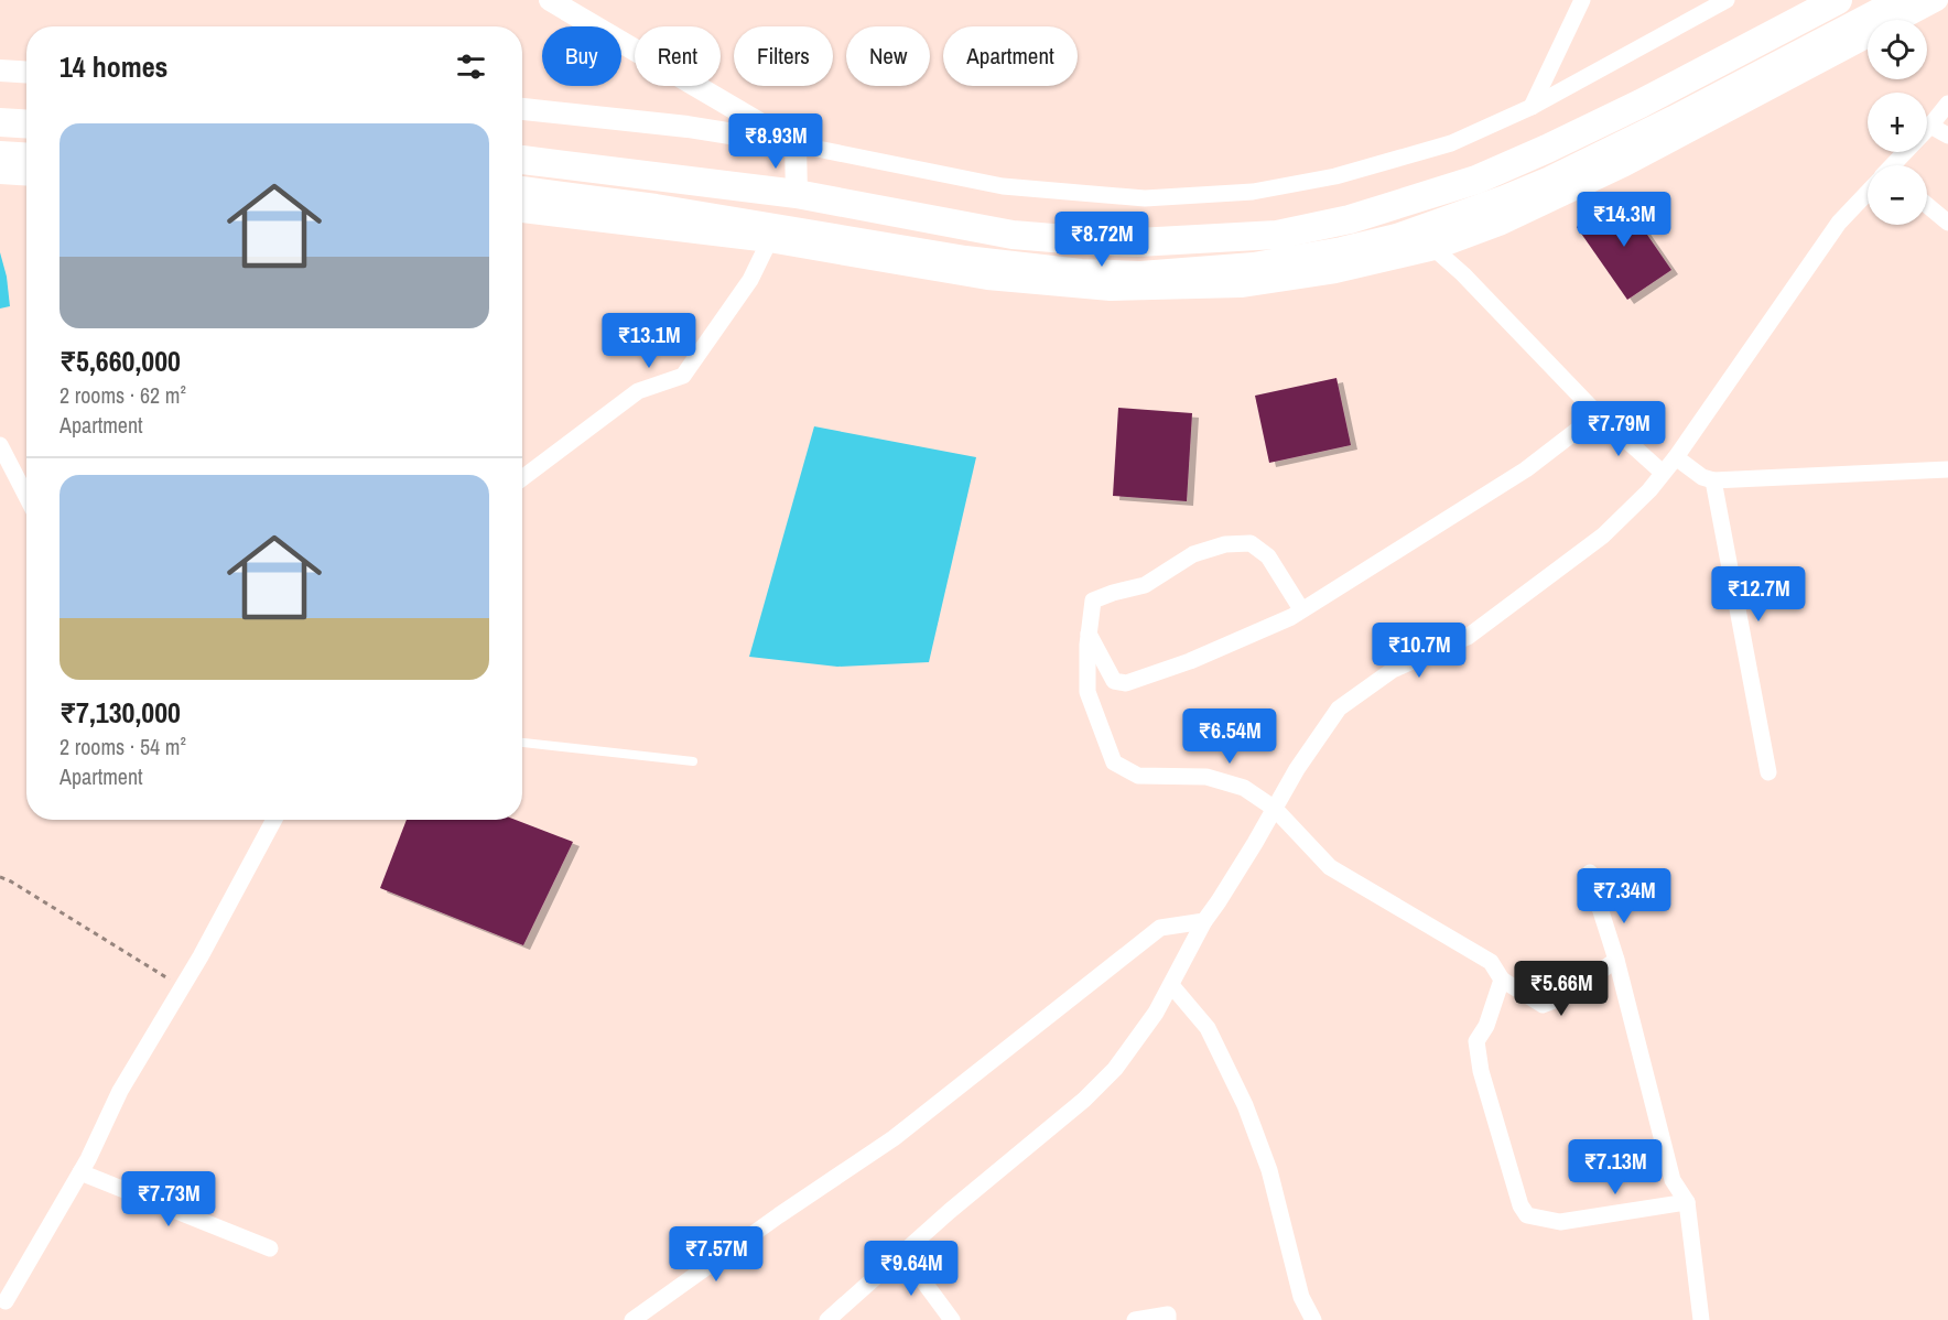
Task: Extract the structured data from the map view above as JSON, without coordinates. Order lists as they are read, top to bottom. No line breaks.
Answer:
{"page":{"map_buttons":["+","−"],"chip":["Buy","Rent","Filters","New","Apartment"],"heading":"14 homes","list":[{"name":"₹5,660,000","note":"2 rooms · 62 m² · Apartment"},{"name":"₹7,130,000","note":"2 rooms · 54 m² · Apartment"}],"price":["₹8.93M","₹14.3M","₹8.72M","₹13.1M","₹7.79M","₹12.7M","₹10.7M","₹6.54M","₹7.34M","₹5.66M","₹7.13M","₹7.73M","₹7.57M","₹9.64M"]}}
